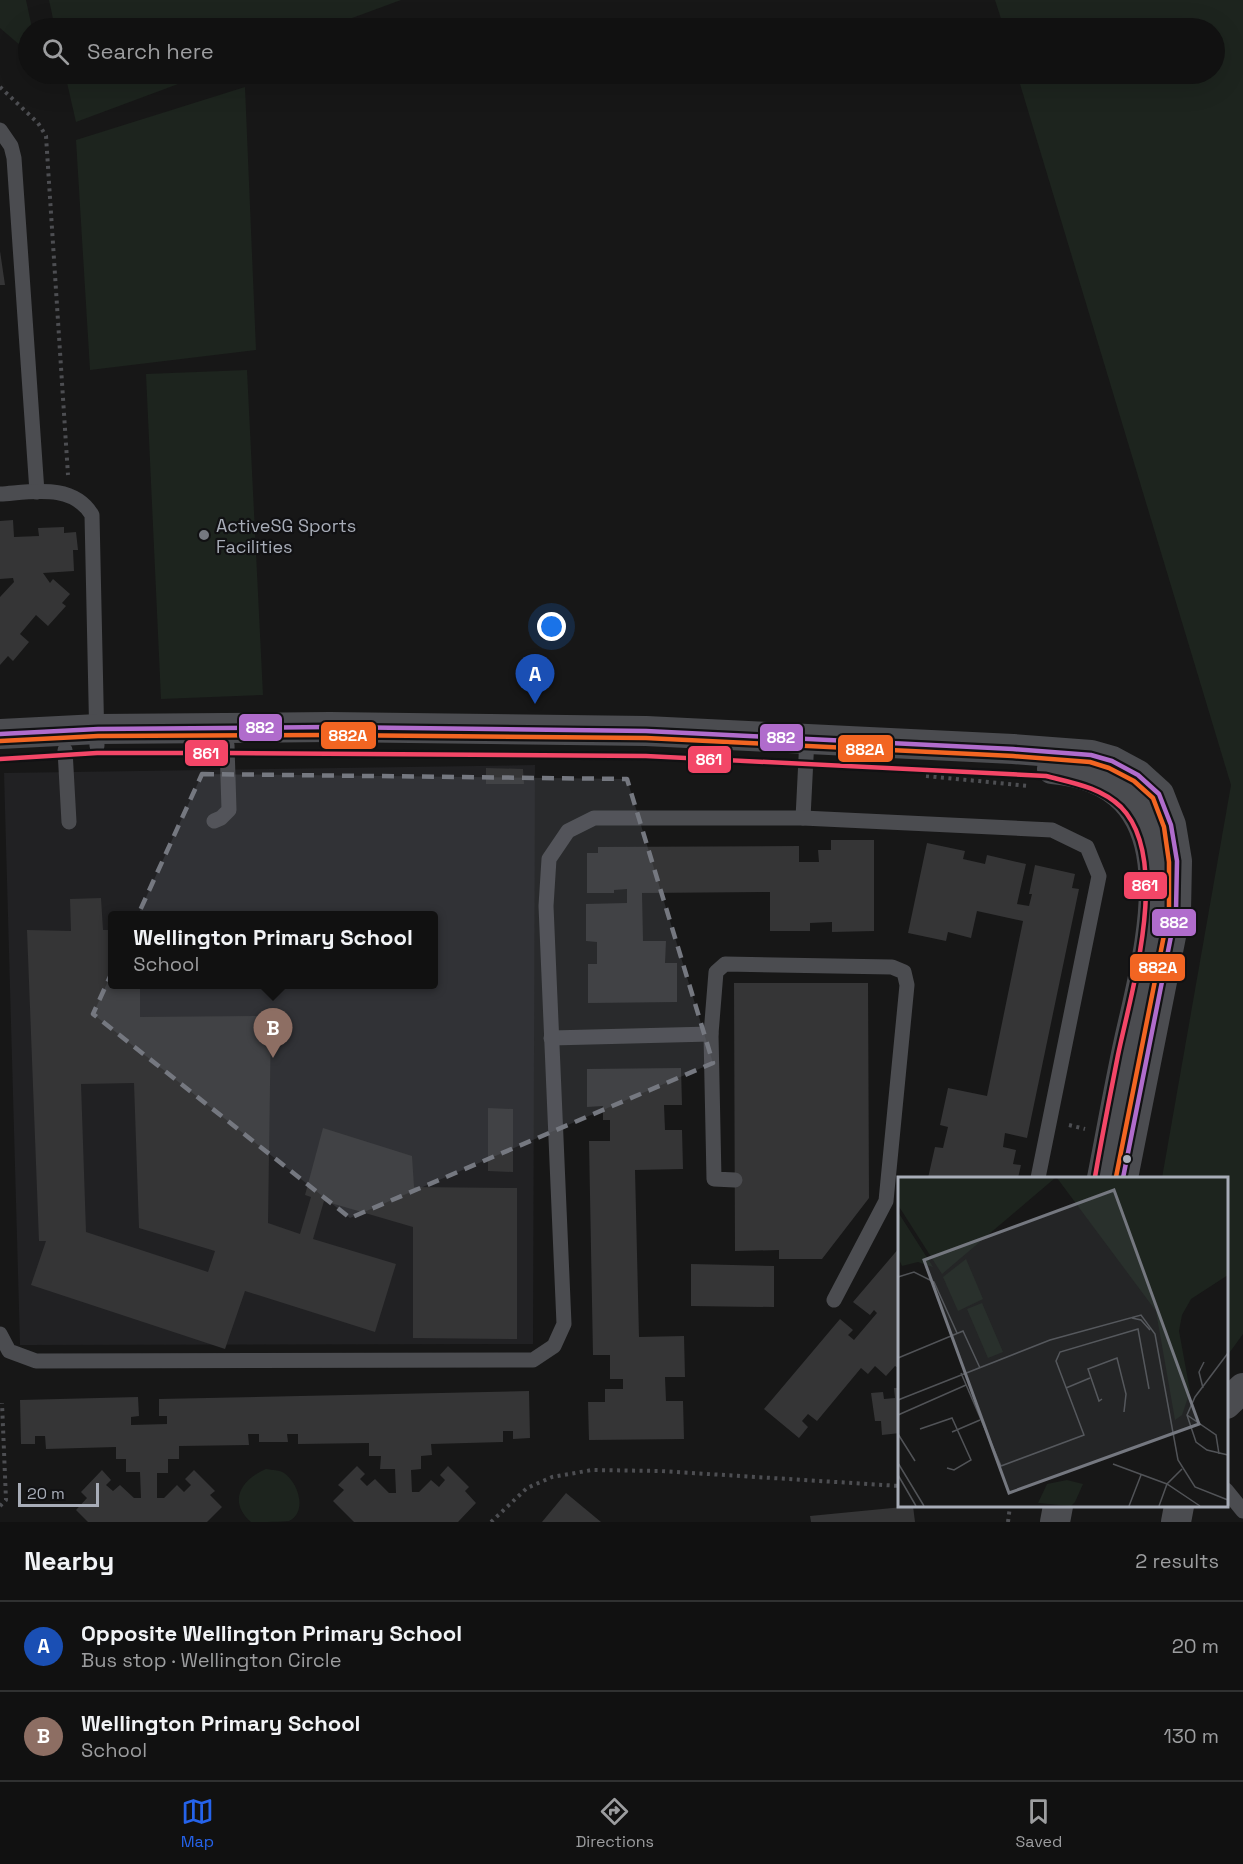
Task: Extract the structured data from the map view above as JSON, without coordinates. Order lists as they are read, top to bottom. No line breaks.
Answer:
{"places":["ActiveSG Sports Facilities"],"lines":["transit line 882","transit line 882A","transit line 861"],"scale_bar":"20 m","page":{"search":"Search here","pins":["A","B"],"popup":["Wellington Primary School","School"],"scale":"20 m","heading":["Nearby","2 results"],"list":[{"mark":"A","name":"Opposite Wellington Primary School","note":"Bus stop · Wellington Circle","value":"20 m"},{"mark":"B","name":"Wellington Primary School","note":"School","value":"130 m"}],"nav":["Map","Directions","Saved"]}}
